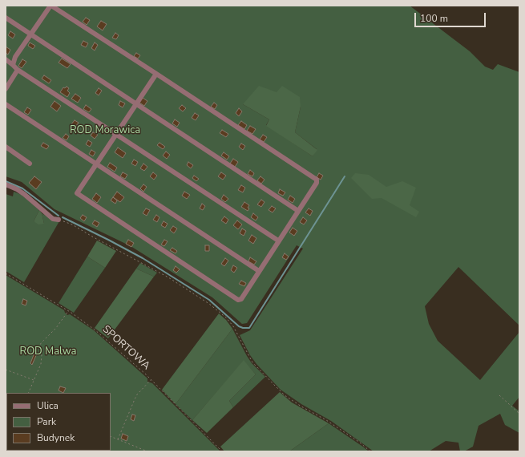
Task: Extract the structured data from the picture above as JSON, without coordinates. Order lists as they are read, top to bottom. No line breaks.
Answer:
{"streets":{"path":["SPORTOWA"]},"parks":["ROD Morawica","ROD Malwa"],"legend":["Ulica","Park","Budynek"],"scale_bar":"100 m"}
